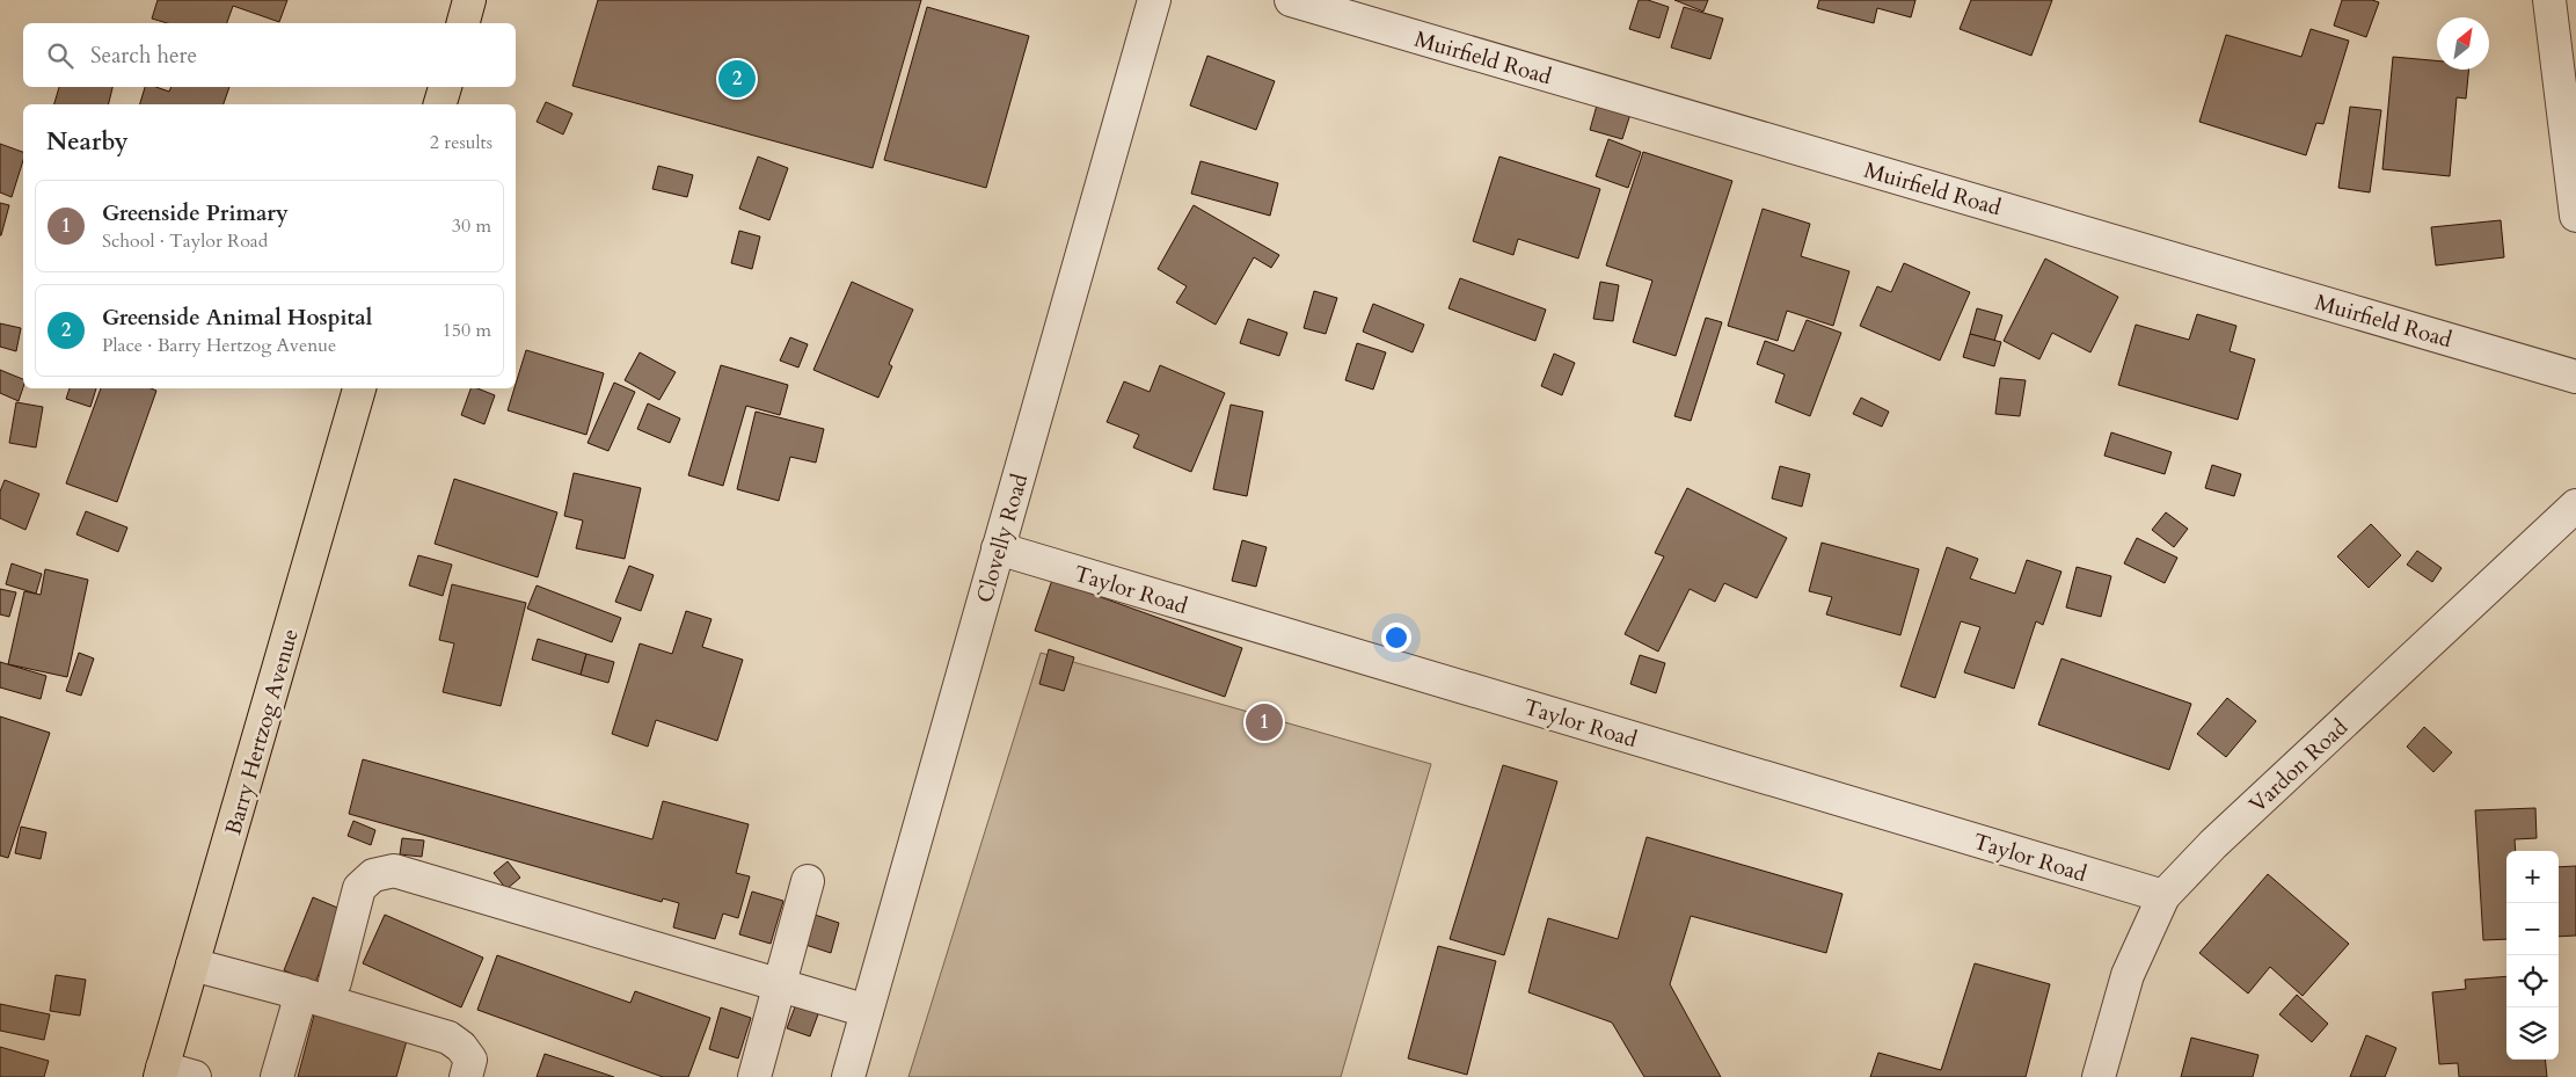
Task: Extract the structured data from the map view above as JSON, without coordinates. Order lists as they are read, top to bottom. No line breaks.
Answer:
{"streets":{"main road":["Barry Hertzog Avenue"],"street":["Muirfield Road","Clovelly Road","Taylor Road","Vardon Road"]},"crossings":[["Clovelly Road","Taylor Road"],["Taylor Road","Vardon Road"]],"north":"top right","page":{"search":"Search here","pins":["2","1"],"heading":["Nearby","2 results"],"list":[{"mark":"1","name":"Greenside Primary","note":"School · Taylor Road","value":"30 m"},{"mark":"2","name":"Greenside Animal Hospital","note":"Place · Barry Hertzog Avenue","value":"150 m"}],"map_buttons":["+","−"]}}
